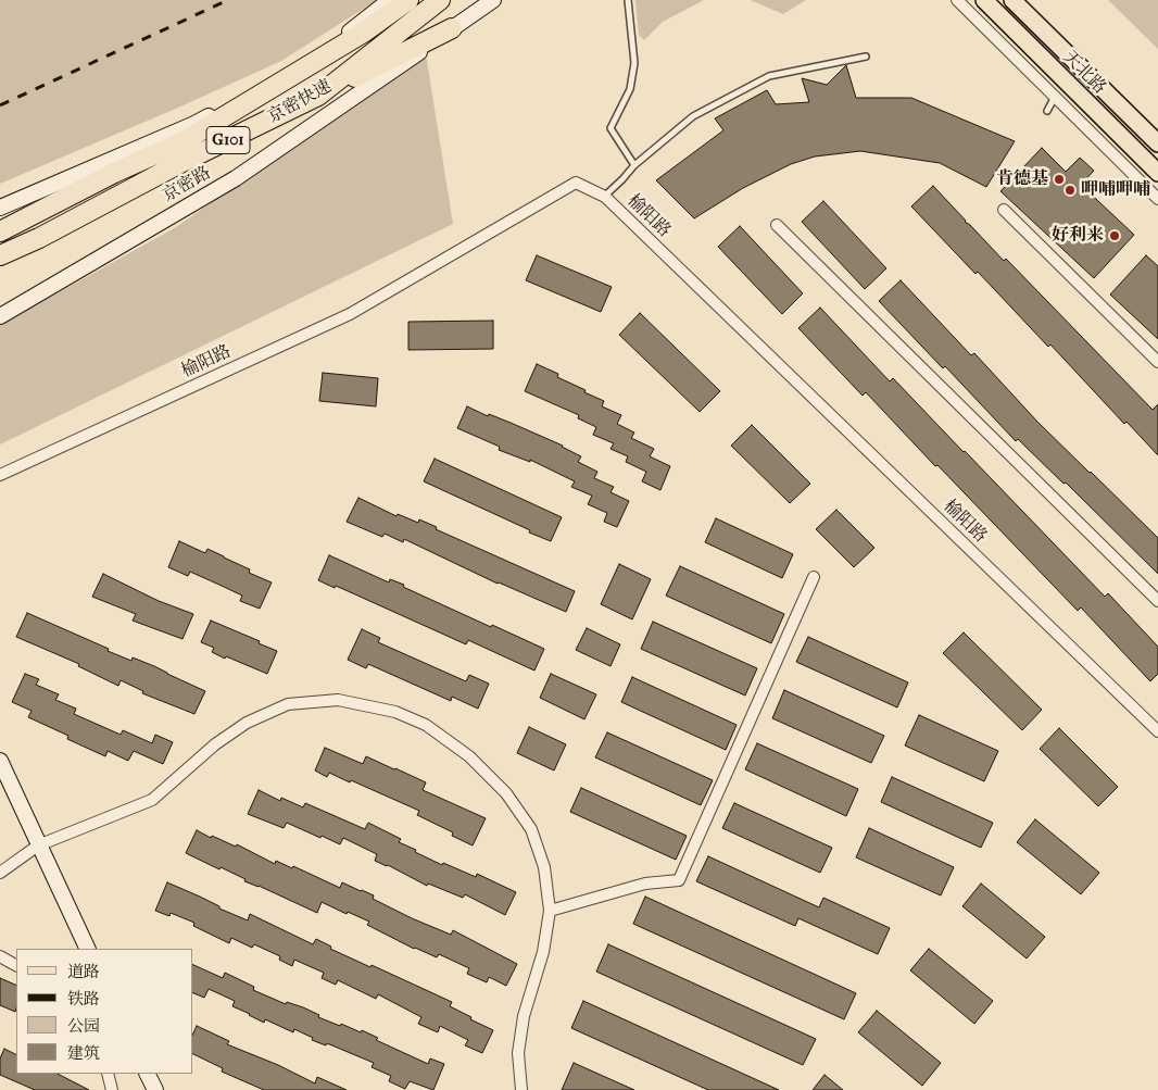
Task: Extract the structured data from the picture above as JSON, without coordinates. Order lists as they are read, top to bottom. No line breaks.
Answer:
{"streets":{"highway":["京密快速","G101"],"main road":["天北路","京密路"],"street":["榆阳路"]},"places":["肯德基","呷哺呷哺","好利来"],"legend":["道路","铁路","公园","建筑"]}
